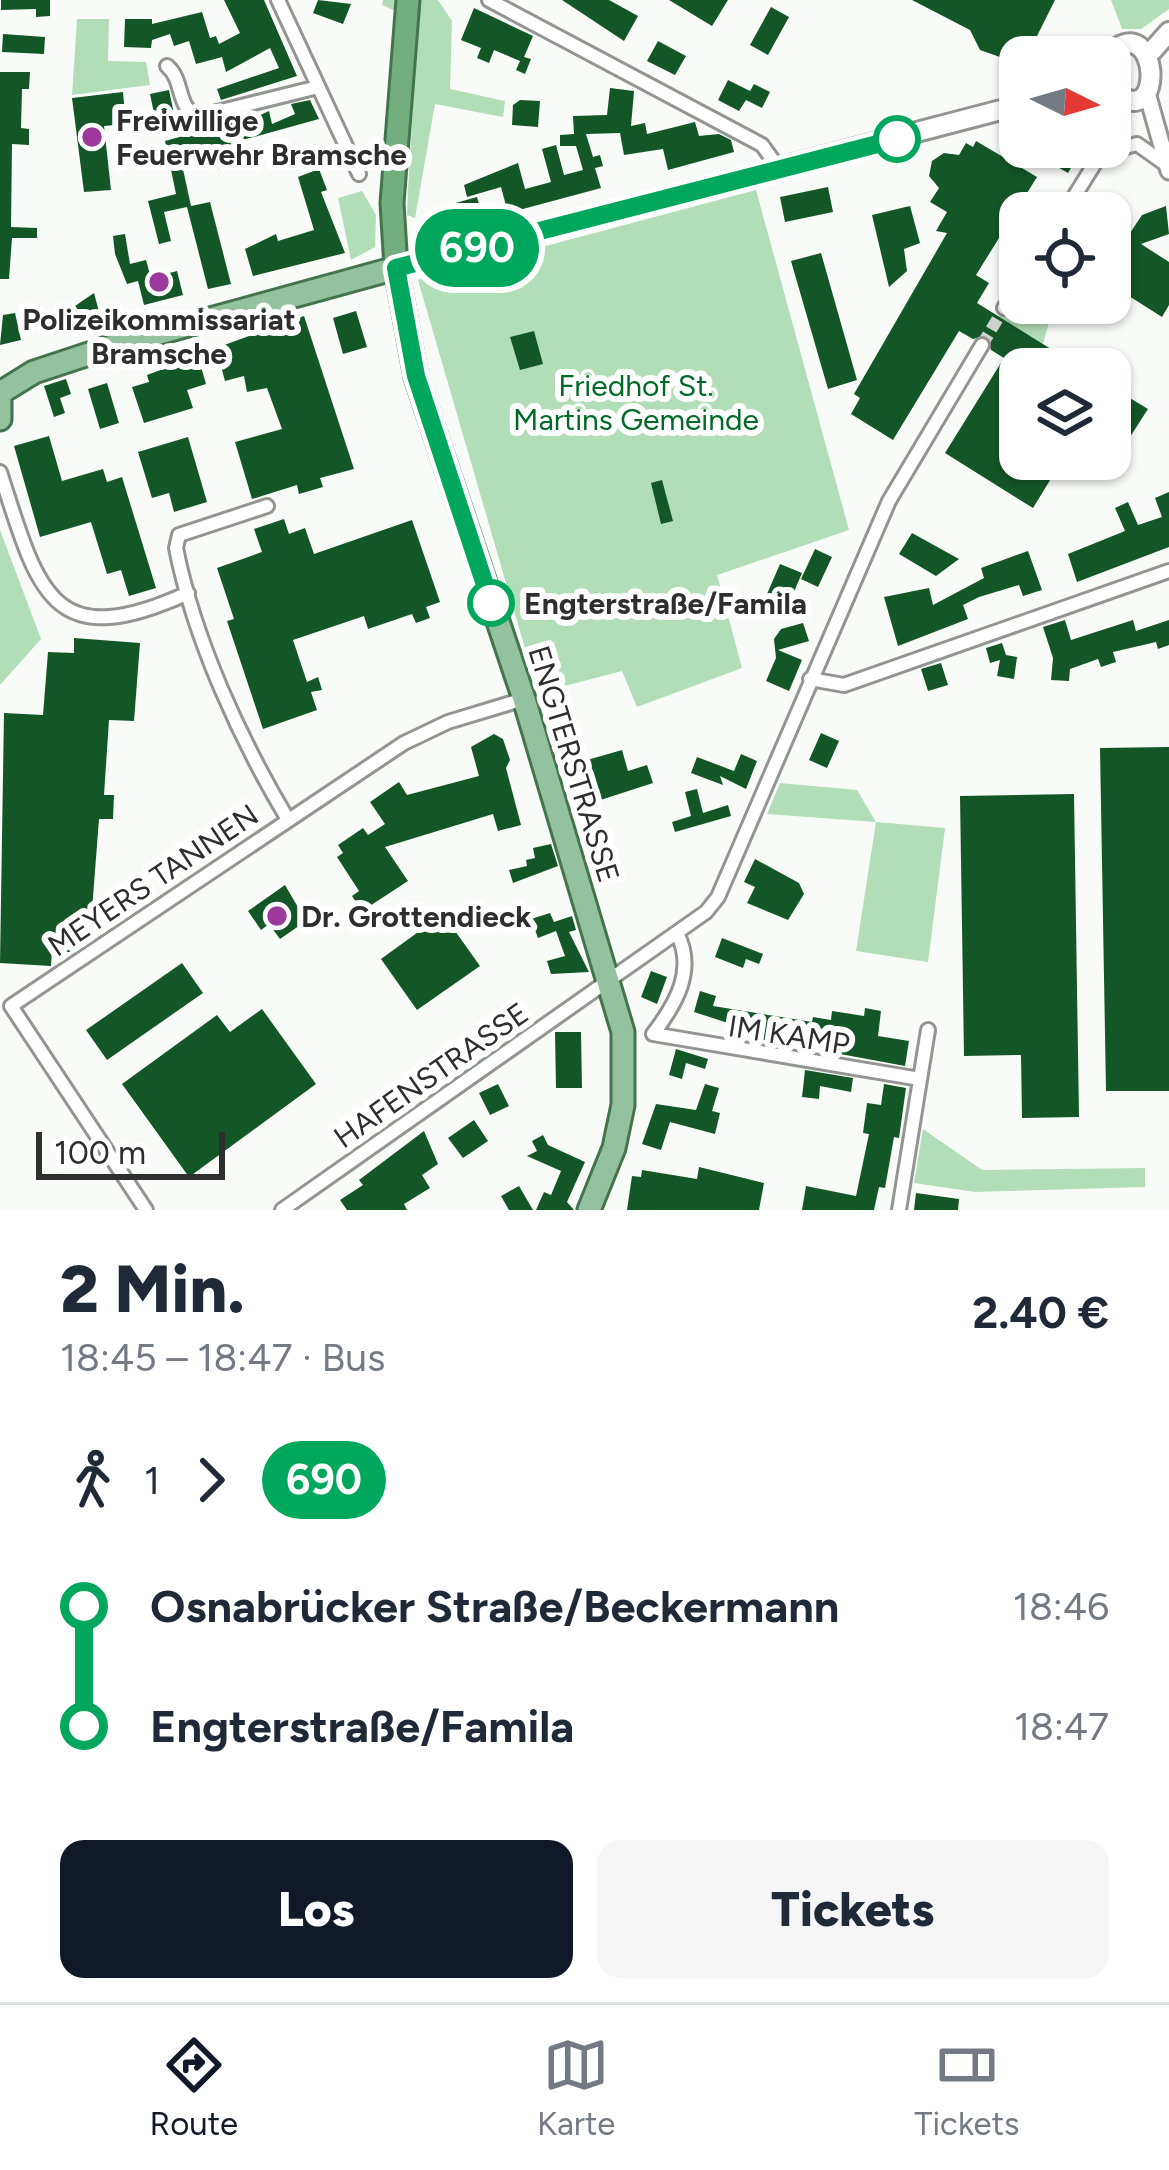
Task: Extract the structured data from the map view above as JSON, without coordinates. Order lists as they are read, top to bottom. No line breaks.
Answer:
{"streets":{"main road":["ENGTERSTRASSE"],"street":["MEYERS TANNEN","IM KAMP","HAFENSTRASSE"]},"crossings":[["ENGTERSTRASSE","MEYERS TANNEN"],["ENGTERSTRASSE","HAFENSTRASSE"],["IM KAMP","HAFENSTRASSE"]],"parks":["Friedhof St. Martins Gemeinde"],"places":["Freiwillige Feuerwehr Bramsche","Polizeikommissariat Bramsche","Engterstraße/Famila","Dr. Grottendieck"],"lines":["bus line 690"],"scale_bar":"100 m","north":"right","page":{"on_map":"690","scale":"100 m","heading":["2 Min.","18:45 – 18:47 · Bus","2.40 €"],"legs":["1","690"],"list":[{"name":"Osnabrücker Straße/Beckermann","value":"18:46"},{"name":"Engterstraße/Famila","value":"18:47"}],"buttons":["Los","Tickets"],"tabs":["Route","Karte","Tickets"]}}
